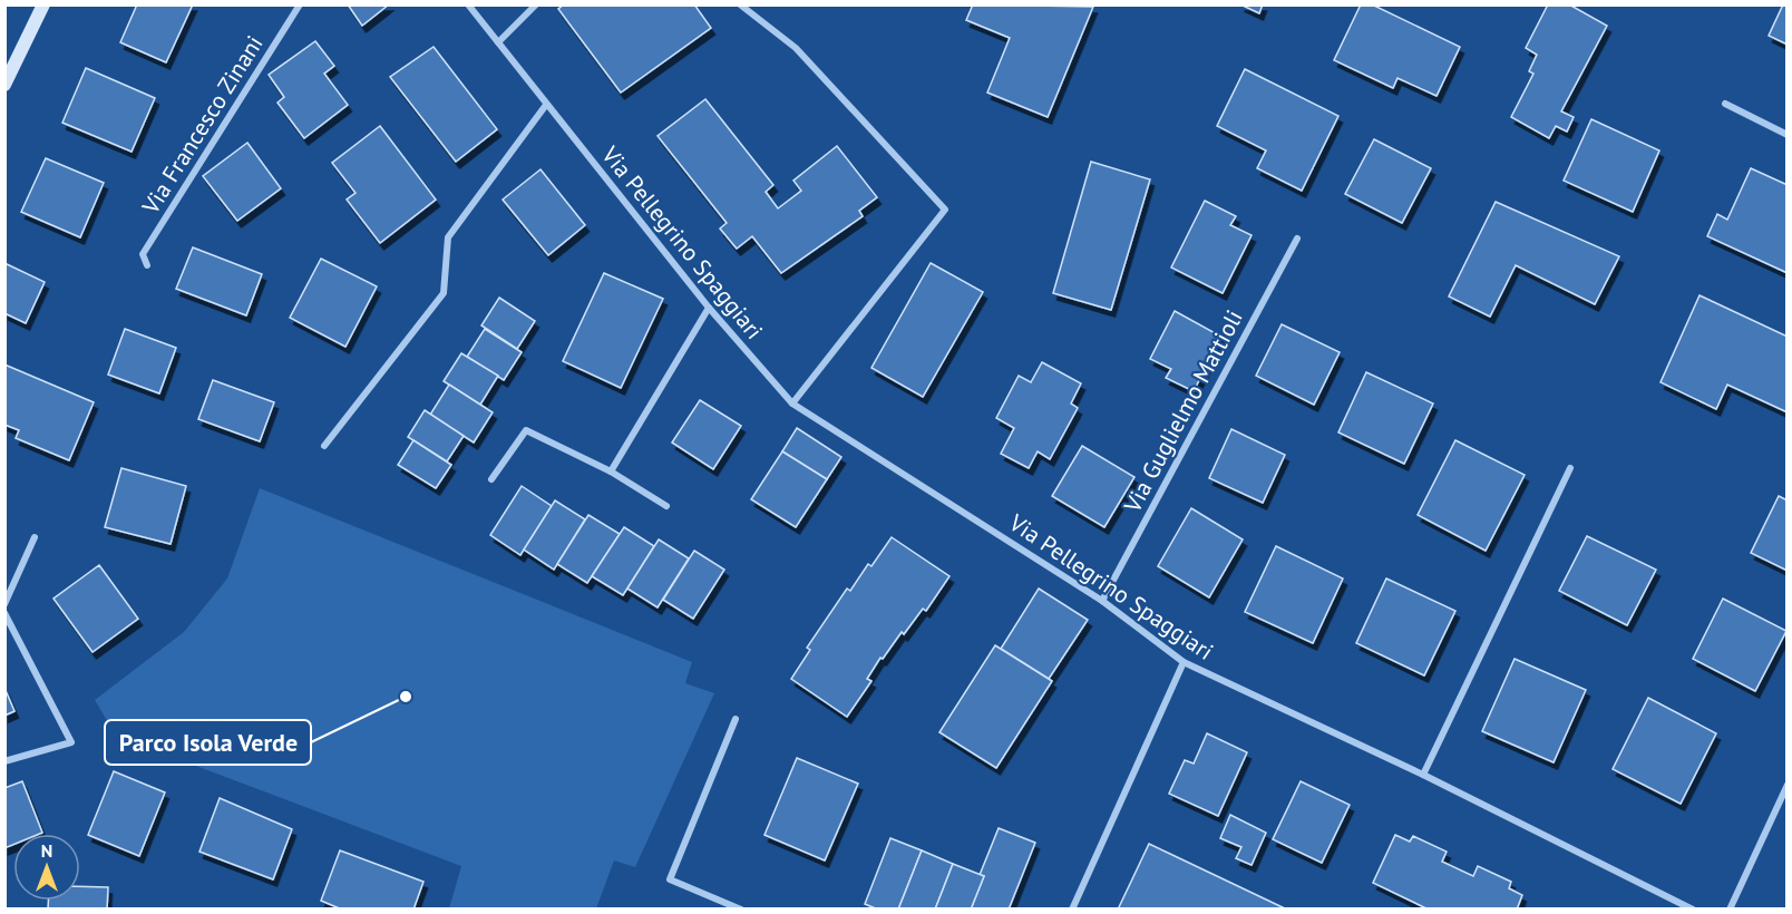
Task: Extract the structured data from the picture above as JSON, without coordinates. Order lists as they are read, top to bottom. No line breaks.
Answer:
{"streets":{"street":["Via Francesco Zinani","Via Pellegrino Spaggiari","Via Guglielmo Mattioli"]},"crossings":[["Via Pellegrino Spaggiari","Via Guglielmo Mattioli"]],"places":["Parco Isola Verde"],"north":"top"}
